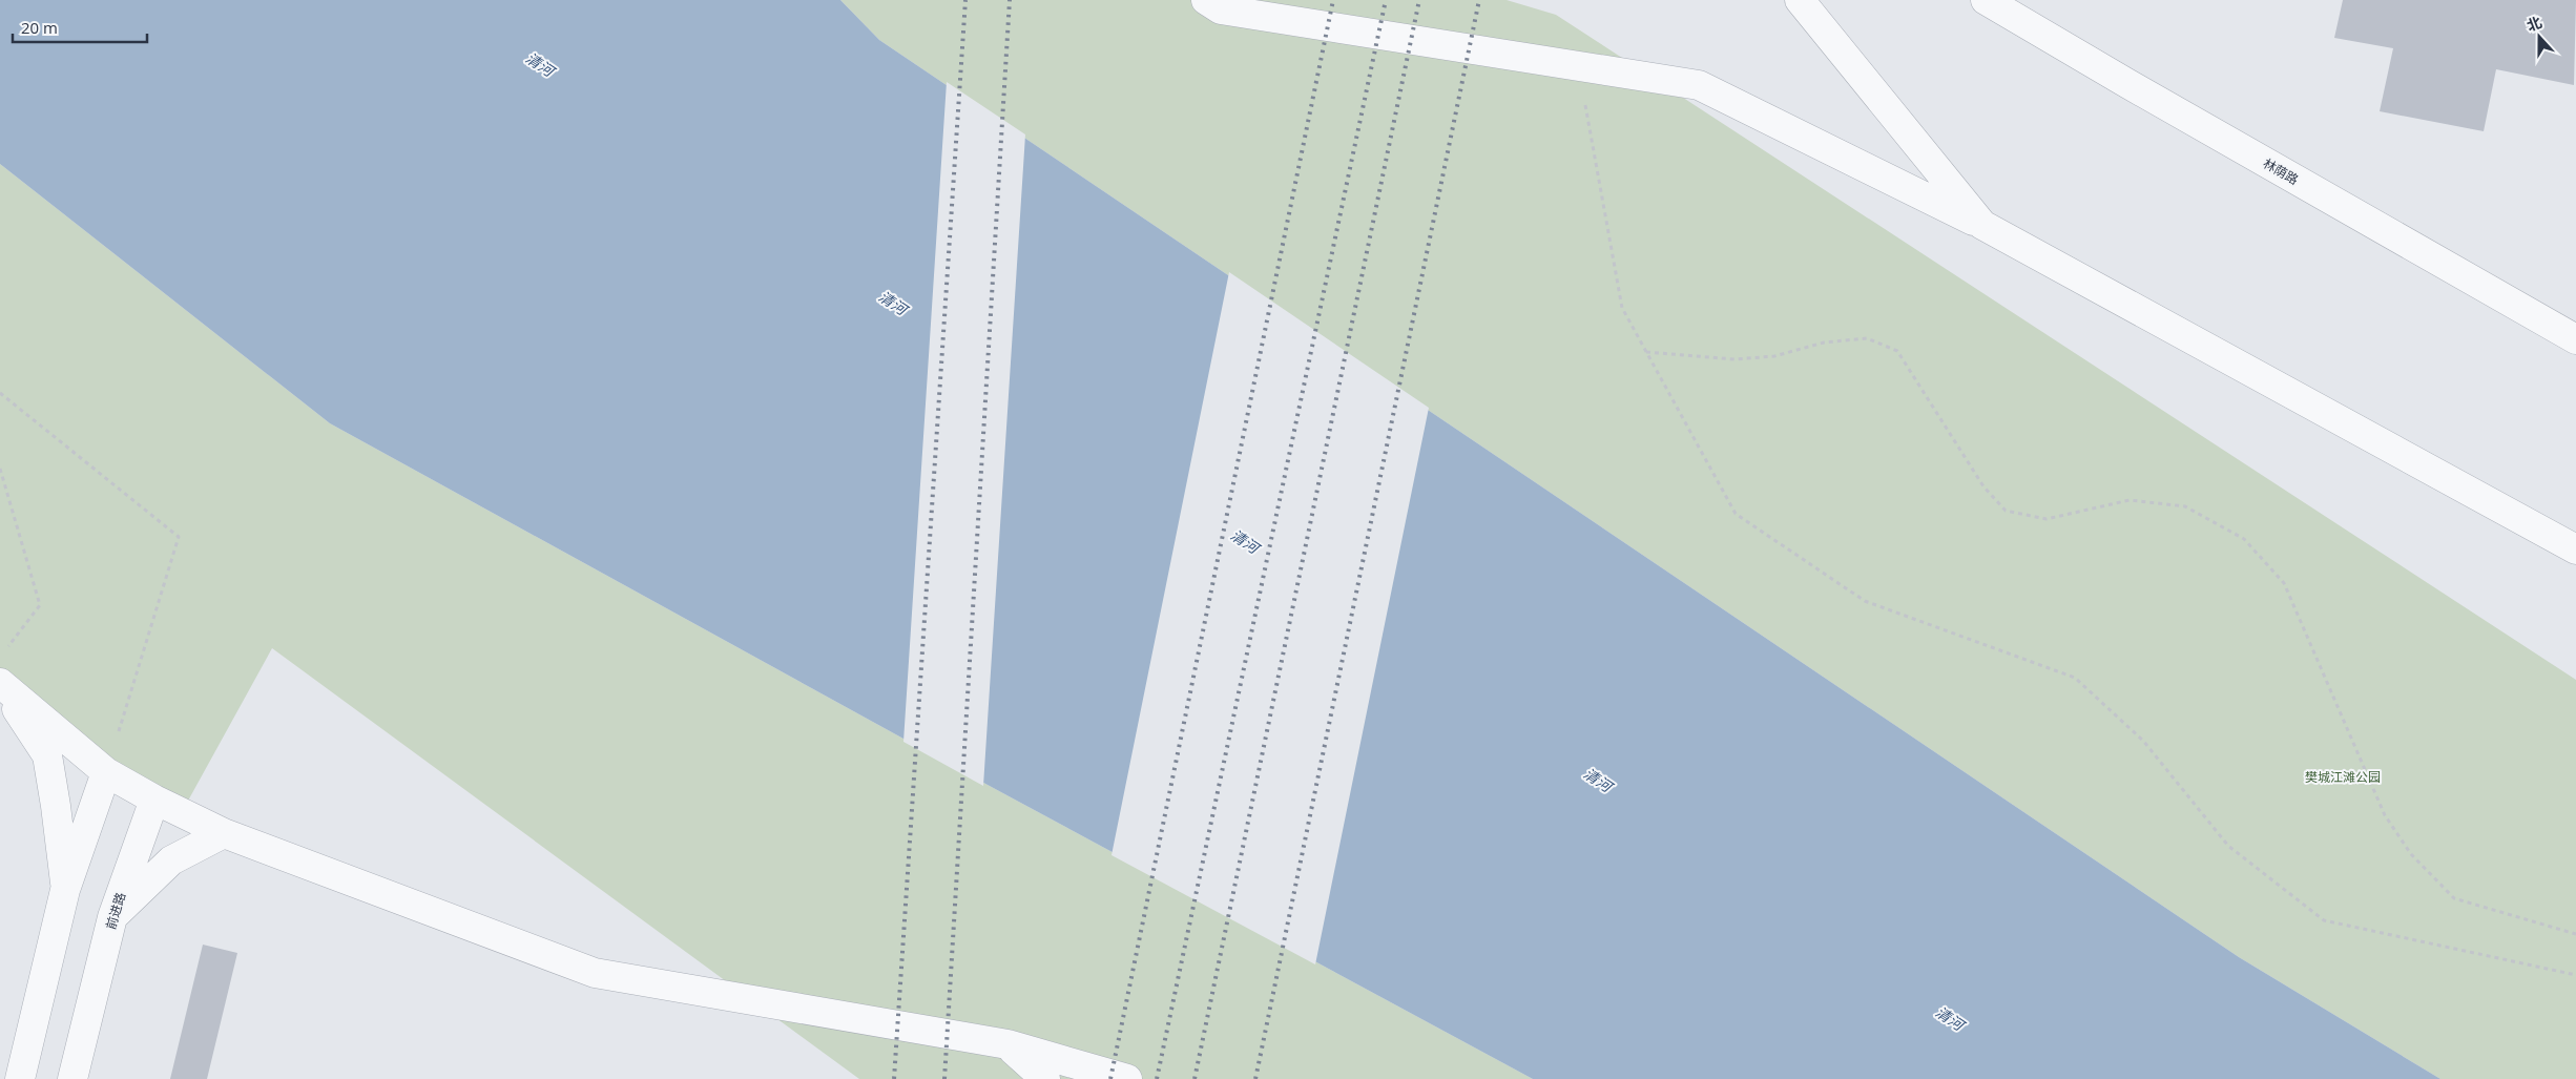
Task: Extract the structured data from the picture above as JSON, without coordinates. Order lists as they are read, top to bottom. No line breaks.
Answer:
{"streets":{"street":["林荫路","前进路"]},"water":["清河"],"parks":["樊城江滩公园"],"scale_bar":"20 m","north":"top"}
